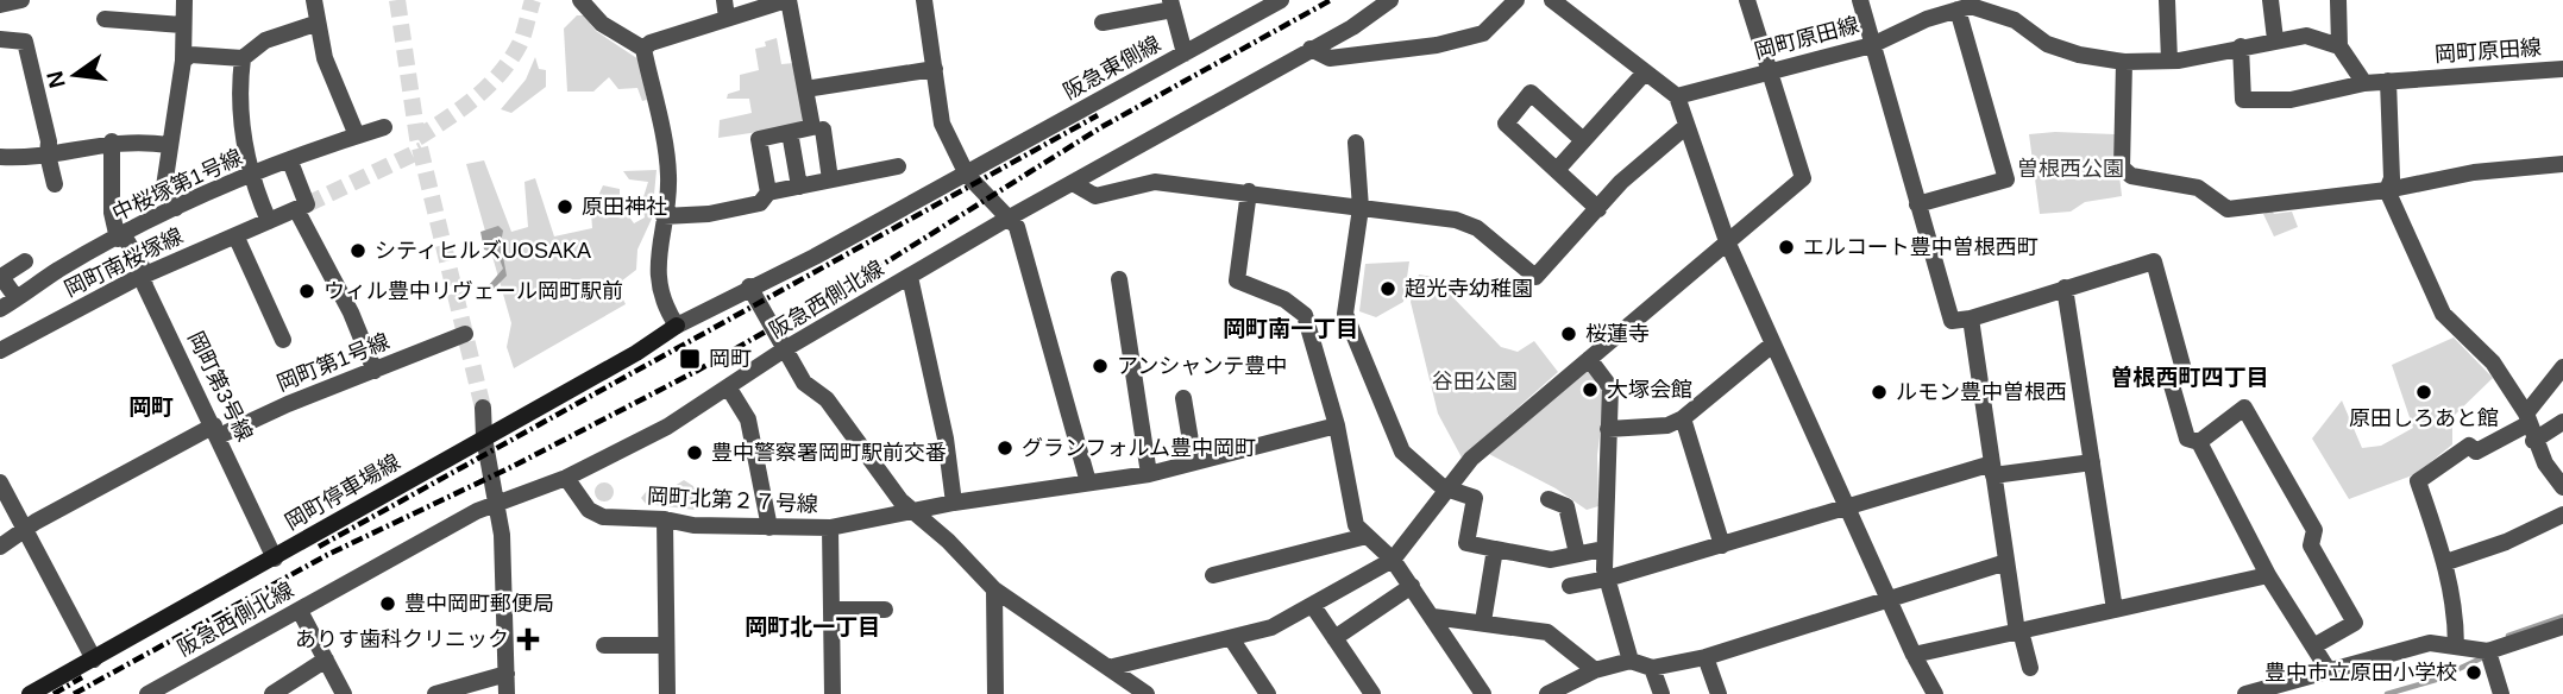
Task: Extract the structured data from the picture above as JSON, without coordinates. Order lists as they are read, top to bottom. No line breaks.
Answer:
{"streets":{"main road":["岡町停車場線"],"street":["岡町原田線","阪急東側線","中桜塚第1号線","岡町南桜塚線","阪急西側北線","岡町第1号線","岡町第3号線","岡町北第２７号線"]},"crossings":[["阪急東側線","岡町停車場線"],["中桜塚第1号線","岡町第3号線"],["岡町南桜塚線","岡町第3号線"],["阪急西側北線","岡町北第２７号線"],["岡町第1号線","岡町第3号線"],["岡町第3号線","岡町停車場線"]],"districts":["岡町南一丁目","曽根西町四丁目","岡町","岡町北一丁目"],"parks":["曽根西公園","谷田公園"],"places":{"other":["原田神社","エルコート豊中曽根西町","シティヒルズUOSAKA","超光寺幼稚園","ウィル豊中リヴェール岡町駅前","桜蓮寺","アンシャンテ豊中","大塚会館","ルモン豊中曽根西","原田しろあと館","グランフォルム豊中岡町","豊中警察署岡町駅前交番","豊中岡町郵便局","豊中市立原田小学校"],"transit":["岡町"],"health":["ありす歯科クリニック"]},"north":"left"}
